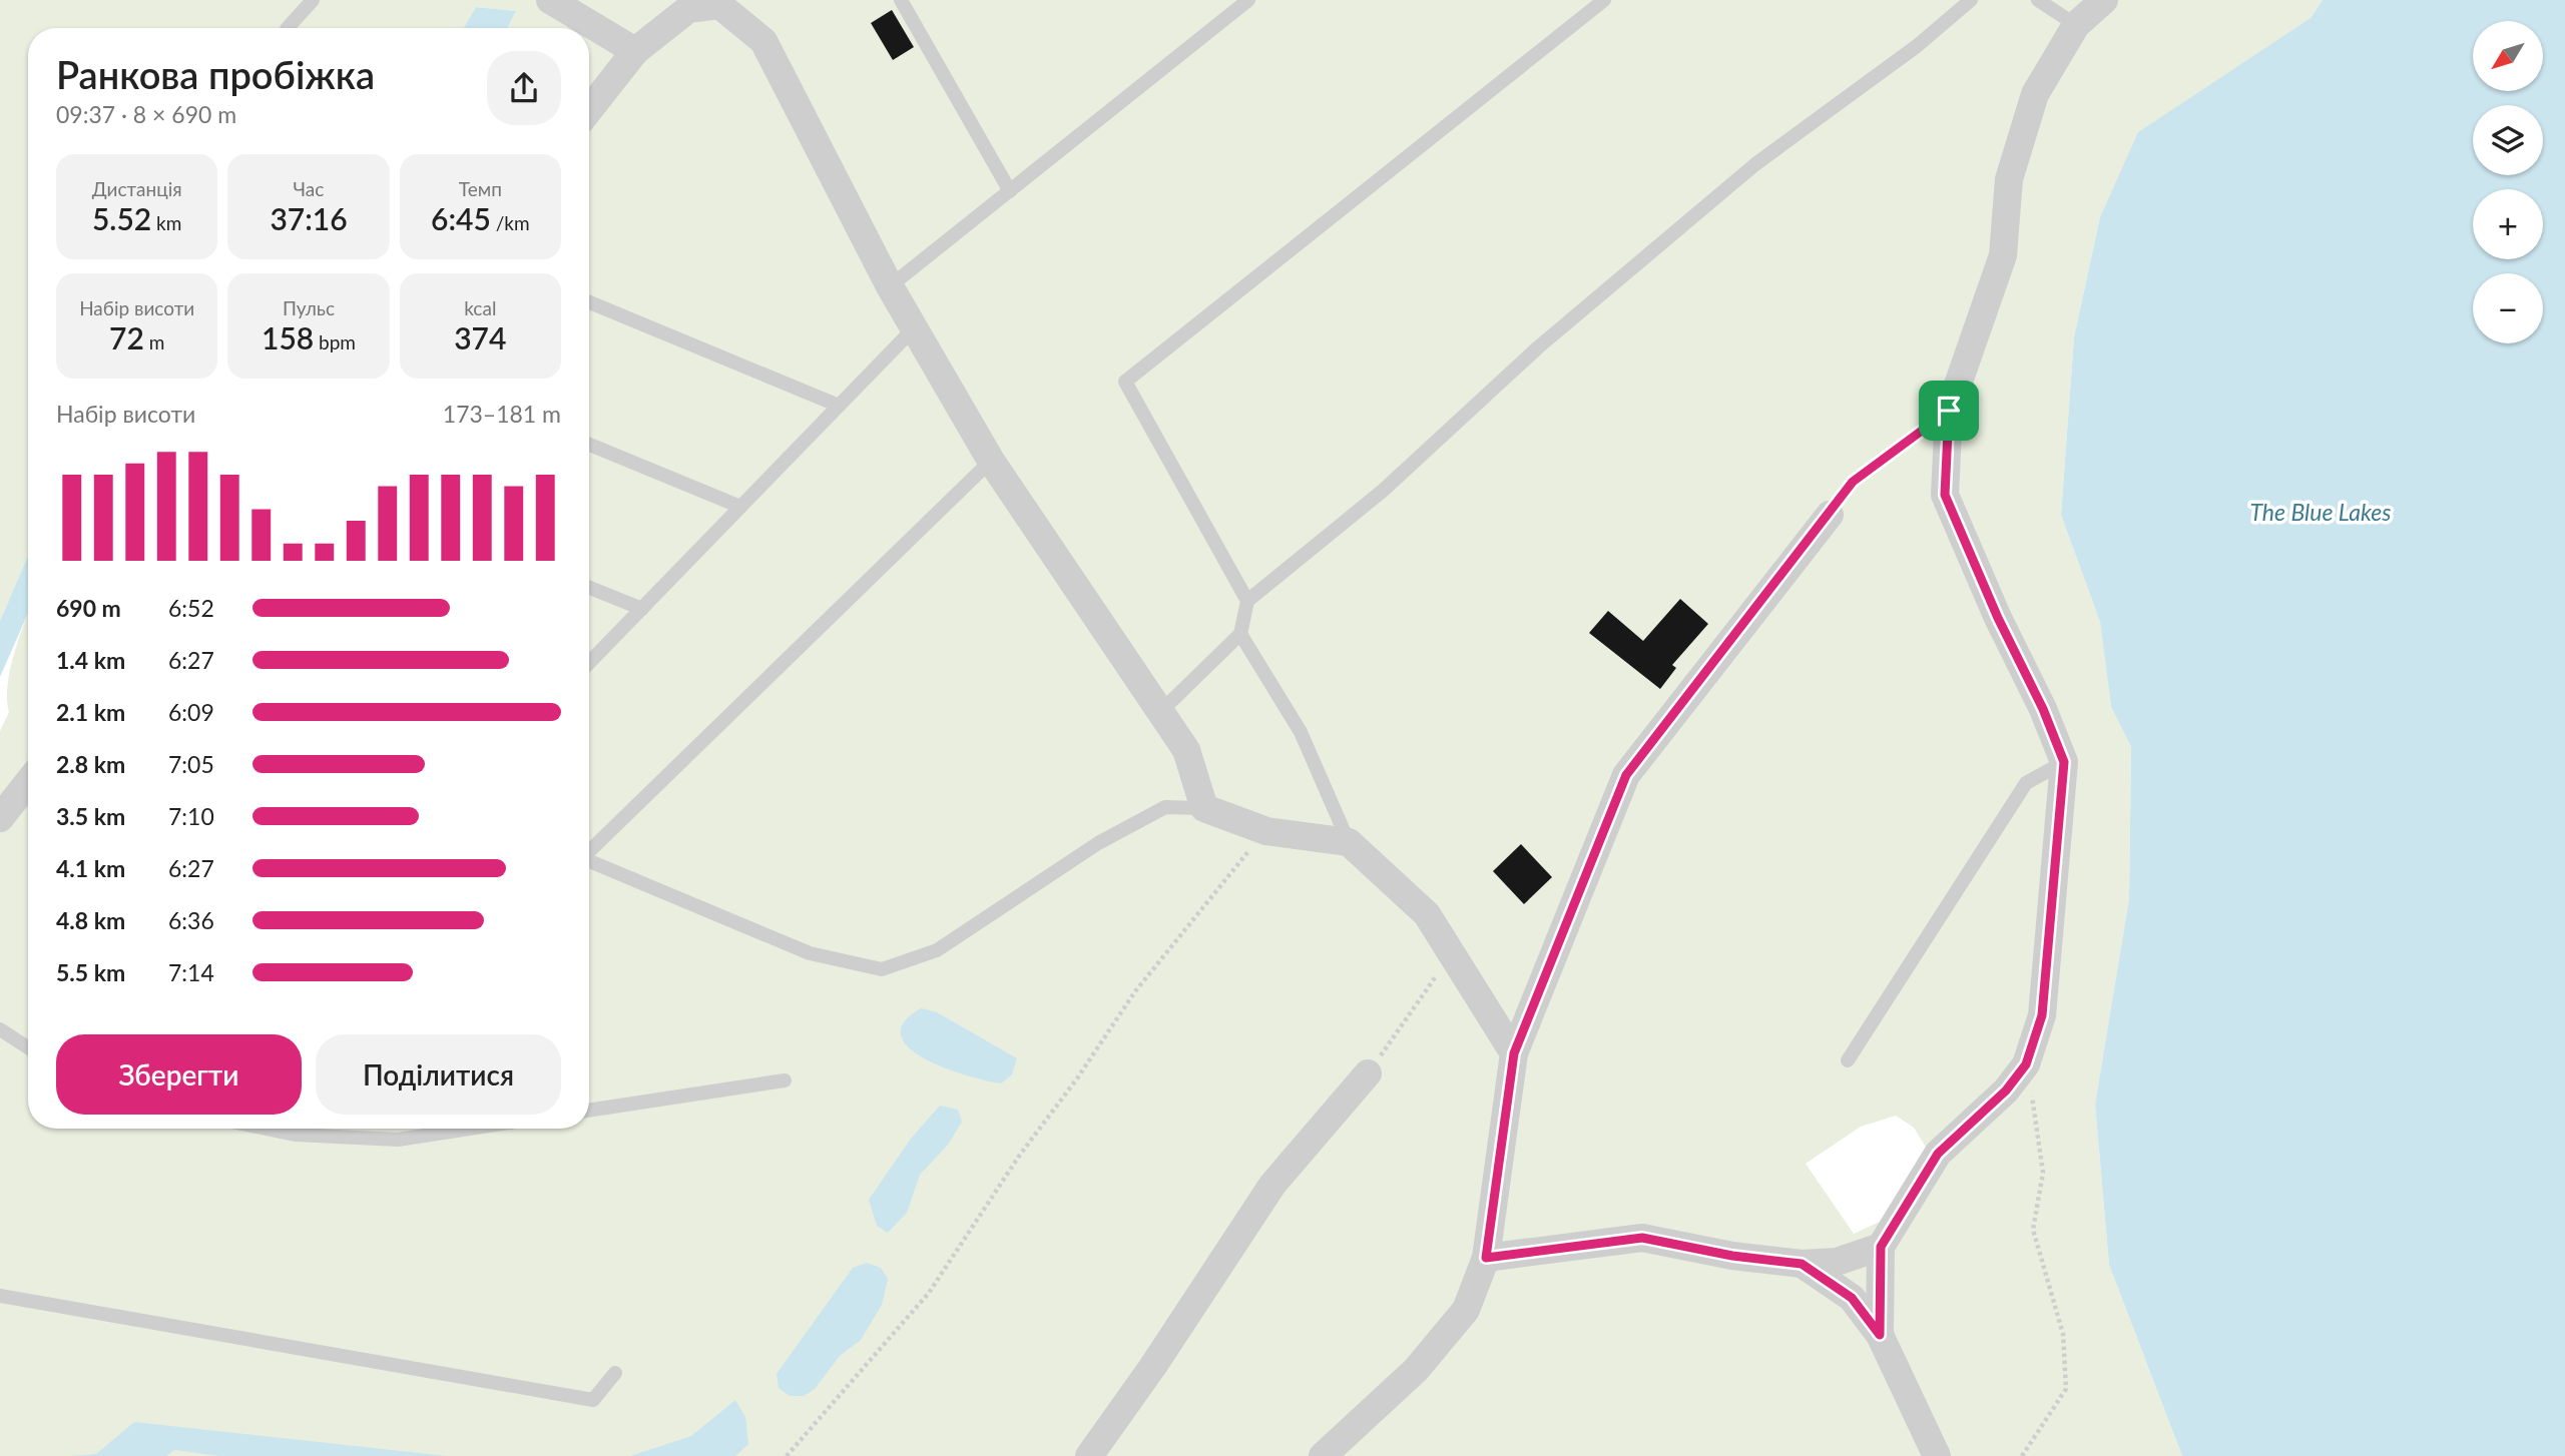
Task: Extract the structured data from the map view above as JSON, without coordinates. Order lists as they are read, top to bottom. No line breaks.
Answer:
{"water":["The Blue Lakes"],"north":"bottom left","page":{"map_buttons":["+","−"],"heading":["Ранкова пробіжка","09:37 · 8 × 690 m"],"stats":[["Дистанція","5.52 km"],["Час","37:16"],["Темп","6:45 /km"],["Набір висоти","72 m"],["Пульс","158 bpm"],["kcal","374"]],"chart":["Набір висоти","173–181 m"],"list":[{"name":"690 m","note":"6:52"},{"name":"1.4 km","note":"6:27"},{"name":"2.1 km","note":"6:09"},{"name":"2.8 km","note":"7:05"},{"name":"3.5 km","note":"7:10"},{"name":"4.1 km","note":"6:27"},{"name":"4.8 km","note":"6:36"},{"name":"5.5 km","note":"7:14"}],"buttons":["Зберегти","Поділитися"]}}
